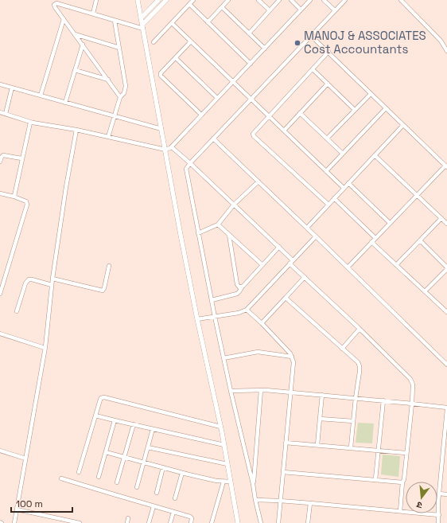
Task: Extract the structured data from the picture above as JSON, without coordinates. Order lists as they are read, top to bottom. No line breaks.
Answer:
{"places":["MANOJ & ASSOCIATES Cost Accountants"],"scale_bar":"100 m","north":"bottom"}
